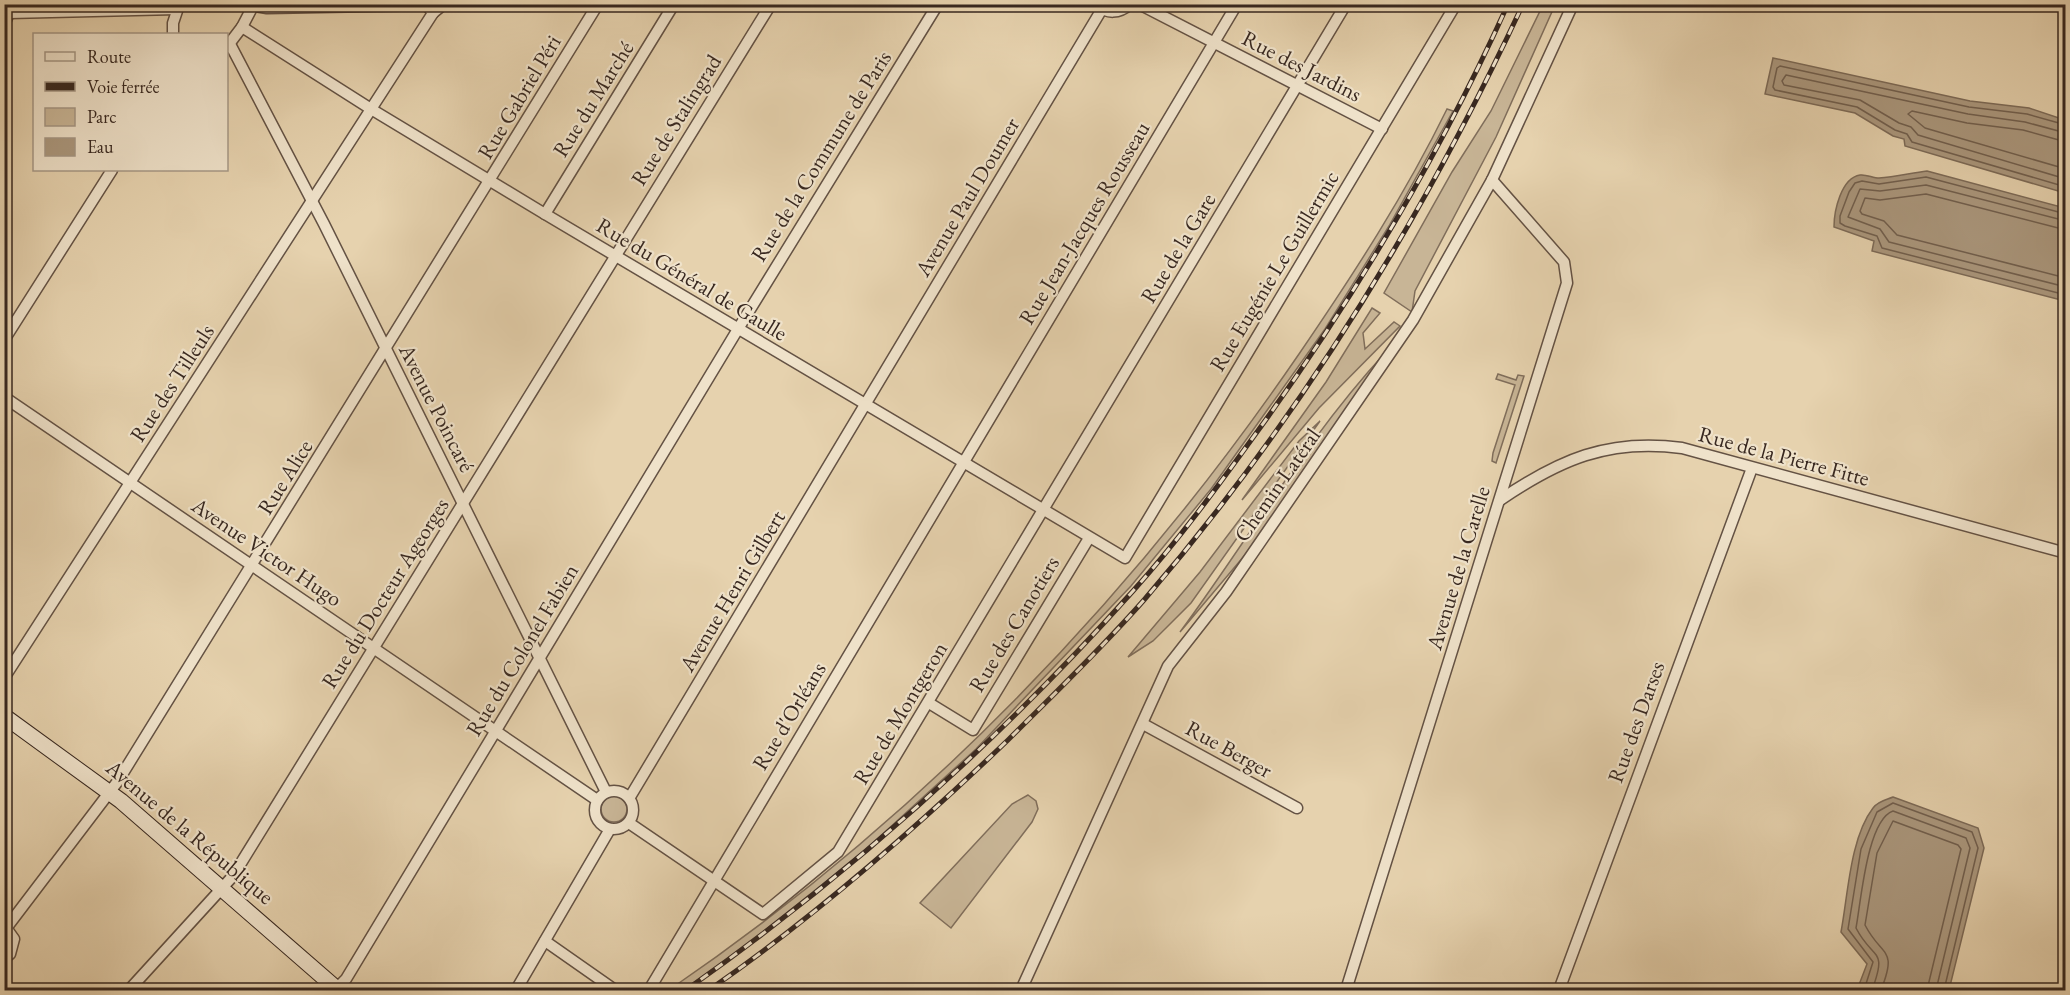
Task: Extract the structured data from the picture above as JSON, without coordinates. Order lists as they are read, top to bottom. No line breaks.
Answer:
{"streets":{"main road":["Avenue de la République"],"street":["Rue des Jardins","Rue Gabriel Péri","Rue du Marché","Rue de Stalingrad","Rue de la Commune de Paris","Avenue Paul Doumer","Rue Jean-Jacques Rousseau","Rue de la Gare","Rue Eugénie Le Guillermic","Rue du Général de Gaulle","Rue des Tilleuls","Avenue Poincaré","Rue de la Pierre Fitte","Rue Alice","Chemin Latéral","Avenue Victor Hugo","Avenue de la Carelle","Avenue Henri Gilbert","Rue du Docteur Ageorges","Rue des Canotiers","Rue du Colonel Fabien","Rue de Montgeron","Rue d'Orléans","Rue des Darses","Rue Berger"]},"crossings":[["Rue des Jardins","Rue Jean-Jacques Rousseau"],["Rue des Jardins","Rue de la Gare"],["Rue des Jardins","Rue Eugénie Le Guillermic"],["Rue Gabriel Péri","Rue du Général de Gaulle"],["Rue Gabriel Péri","Rue Alice"],["Rue du Marché","Rue du Général de Gaulle"],["Rue de Stalingrad","Rue du Général de Gaulle"],["Rue de Stalingrad","Rue du Docteur Ageorges"],["Rue de la Commune de Paris","Rue du Général de Gaulle"],["Rue de la Commune de Paris","Rue du Colonel Fabien"],["Avenue Paul Doumer","Rue du Général de Gaulle"],["Avenue Paul Doumer","Avenue Henri Gilbert"],["Rue Jean-Jacques Rousseau","Rue du Général de Gaulle"],["Rue Jean-Jacques Rousseau","Rue d'Orléans"],["Rue de la Gare","Rue du Général de Gaulle"],["Rue de la Gare","Rue de Montgeron"],["Rue Eugénie Le Guillermic","Rue du Général de Gaulle"],["Rue du Général de Gaulle","Rue des Tilleuls"],["Rue du Général de Gaulle","Rue Alice"],["Rue du Général de Gaulle","Avenue Henri Gilbert"],["Rue du Général de Gaulle","Rue du Docteur Ageorges"],["Rue du Général de Gaulle","Rue des Canotiers"],["Rue du Général de Gaulle","Rue du Colonel Fabien"],["Rue du Général de Gaulle","Rue de Montgeron"],["Rue du Général de Gaulle","Rue d'Orléans"],["Rue des Tilleuls","Avenue Poincaré"],["Rue des Tilleuls","Avenue Victor Hugo"],["Avenue Poincaré","Rue Alice"],["Avenue Poincaré","Avenue Victor Hugo"],["Avenue Poincaré","Avenue Henri Gilbert"],["Avenue Poincaré","Rue du Docteur Ageorges"],["Avenue Poincaré","Rue du Colonel Fabien"],["Rue de la Pierre Fitte","Avenue de la Carelle"],["Rue de la Pierre Fitte","Rue des Darses"],["Rue Alice","Avenue Victor Hugo"],["Rue Alice","Avenue de la République"],["Chemin Latéral","Avenue de la Carelle"],["Chemin Latéral","Rue Berger"],["Avenue Victor Hugo","Avenue Henri Gilbert"],["Avenue Victor Hugo","Rue du Docteur Ageorges"],["Avenue Victor Hugo","Rue du Colonel Fabien"],["Rue du Docteur Ageorges","Avenue de la République"],["Rue des Canotiers","Rue de Montgeron"],["Rue du Colonel Fabien","Avenue de la République"],["Rue de Montgeron","Rue d'Orléans"]],"legend":["Route","Voie ferrée","Parc","Eau"]}
